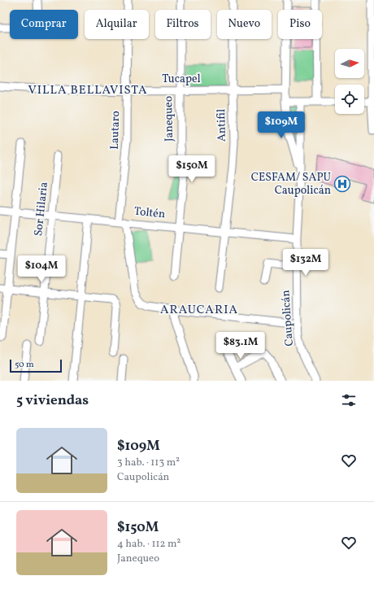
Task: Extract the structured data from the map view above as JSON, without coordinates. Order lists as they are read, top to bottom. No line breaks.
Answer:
{"streets":{"street":["Tucapel","Janequeo","Antifil","Lautaro","Sor Hilaria","Toltén","Caupolicán"]},"crossings":[["Tucapel","Janequeo"],["Tucapel","Antifil"],["Tucapel","Lautaro"],["Tucapel","Caupolicán"],["Janequeo","Toltén"],["Antifil","Toltén"],["Lautaro","Toltén"],["Sor Hilaria","Toltén"],["Toltén","Caupolicán"]],"districts":["VILLA BELLAVISTA","ARAUCARIA"],"places":{"hospital":["CESFAM/ SAPU Caupolicán"]},"scale_bar":"50 m","north":"right","page":{"chip":["Comprar","Alquilar","Filtros","Nuevo","Piso"],"price":["$109M","$150M","$132M","$104M","$83.1M"],"scale":"50 m","heading":"5 viviendas","list":[{"name":"$109M","note":"3 hab. · 113 m² · Caupolicán"},{"name":"$150M","note":"4 hab. · 112 m² · Janequeo"}]}}
